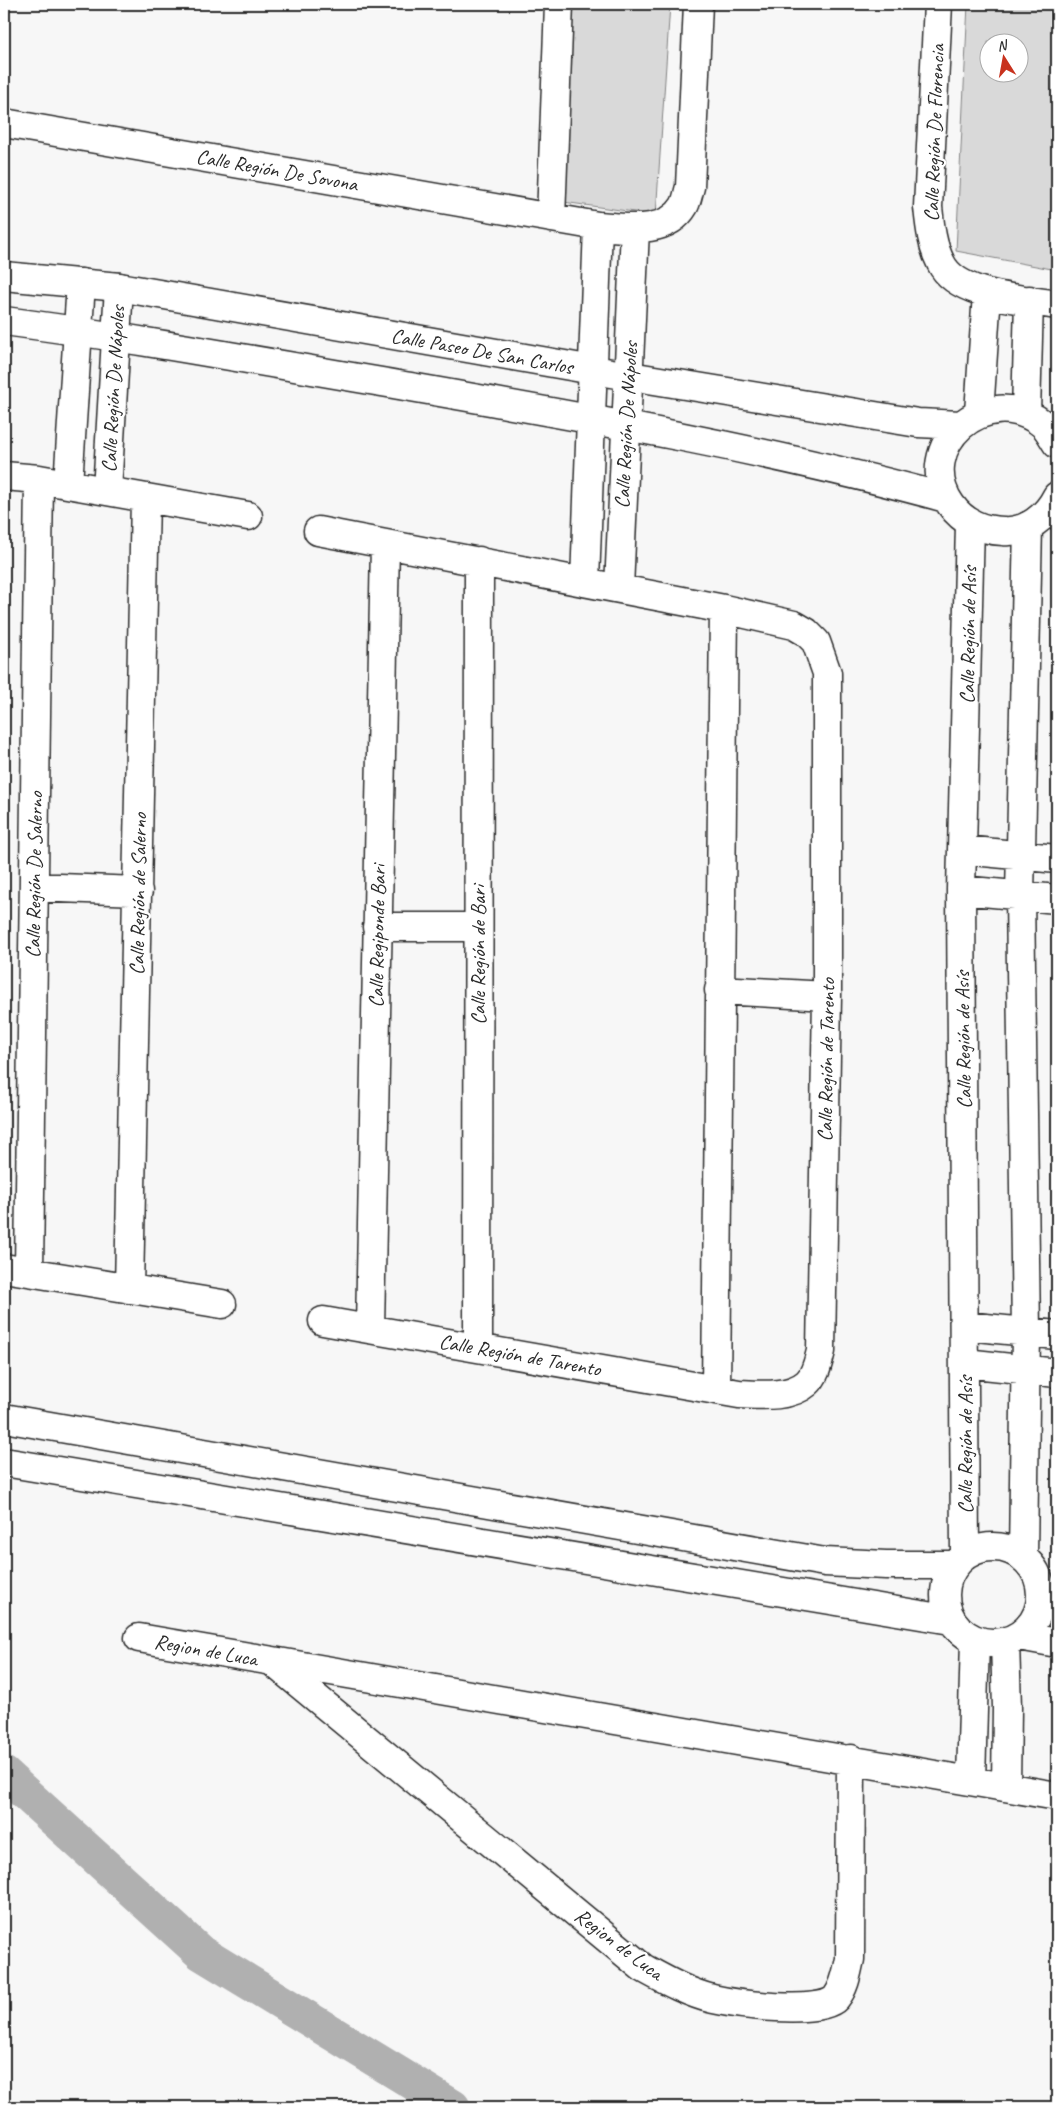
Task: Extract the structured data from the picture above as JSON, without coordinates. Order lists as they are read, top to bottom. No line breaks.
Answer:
{"streets":{"street":["Calle Región De Florencia","Calle Región De Sovona","Calle Paseo De San Carlos","Calle Región De Nápoles","Calle Región de Asís","Calle Región De Salerno","Calle Región de Salerno","Calle Regiponde Bari","Calle Región de Bari","Calle Región de Tarento","Region de Luca"]},"crossings":[["Calle Región De Sovona","Calle Región De Nápoles"],["Calle Paseo De San Carlos","Calle Región De Nápoles"],["Calle Región De Nápoles","Calle Región De Salerno"],["Calle Región De Nápoles","Calle Región de Salerno"],["Calle Regiponde Bari","Calle Región de Tarento"],["Calle Región de Bari","Calle Región de Tarento"]],"north":"top"}
